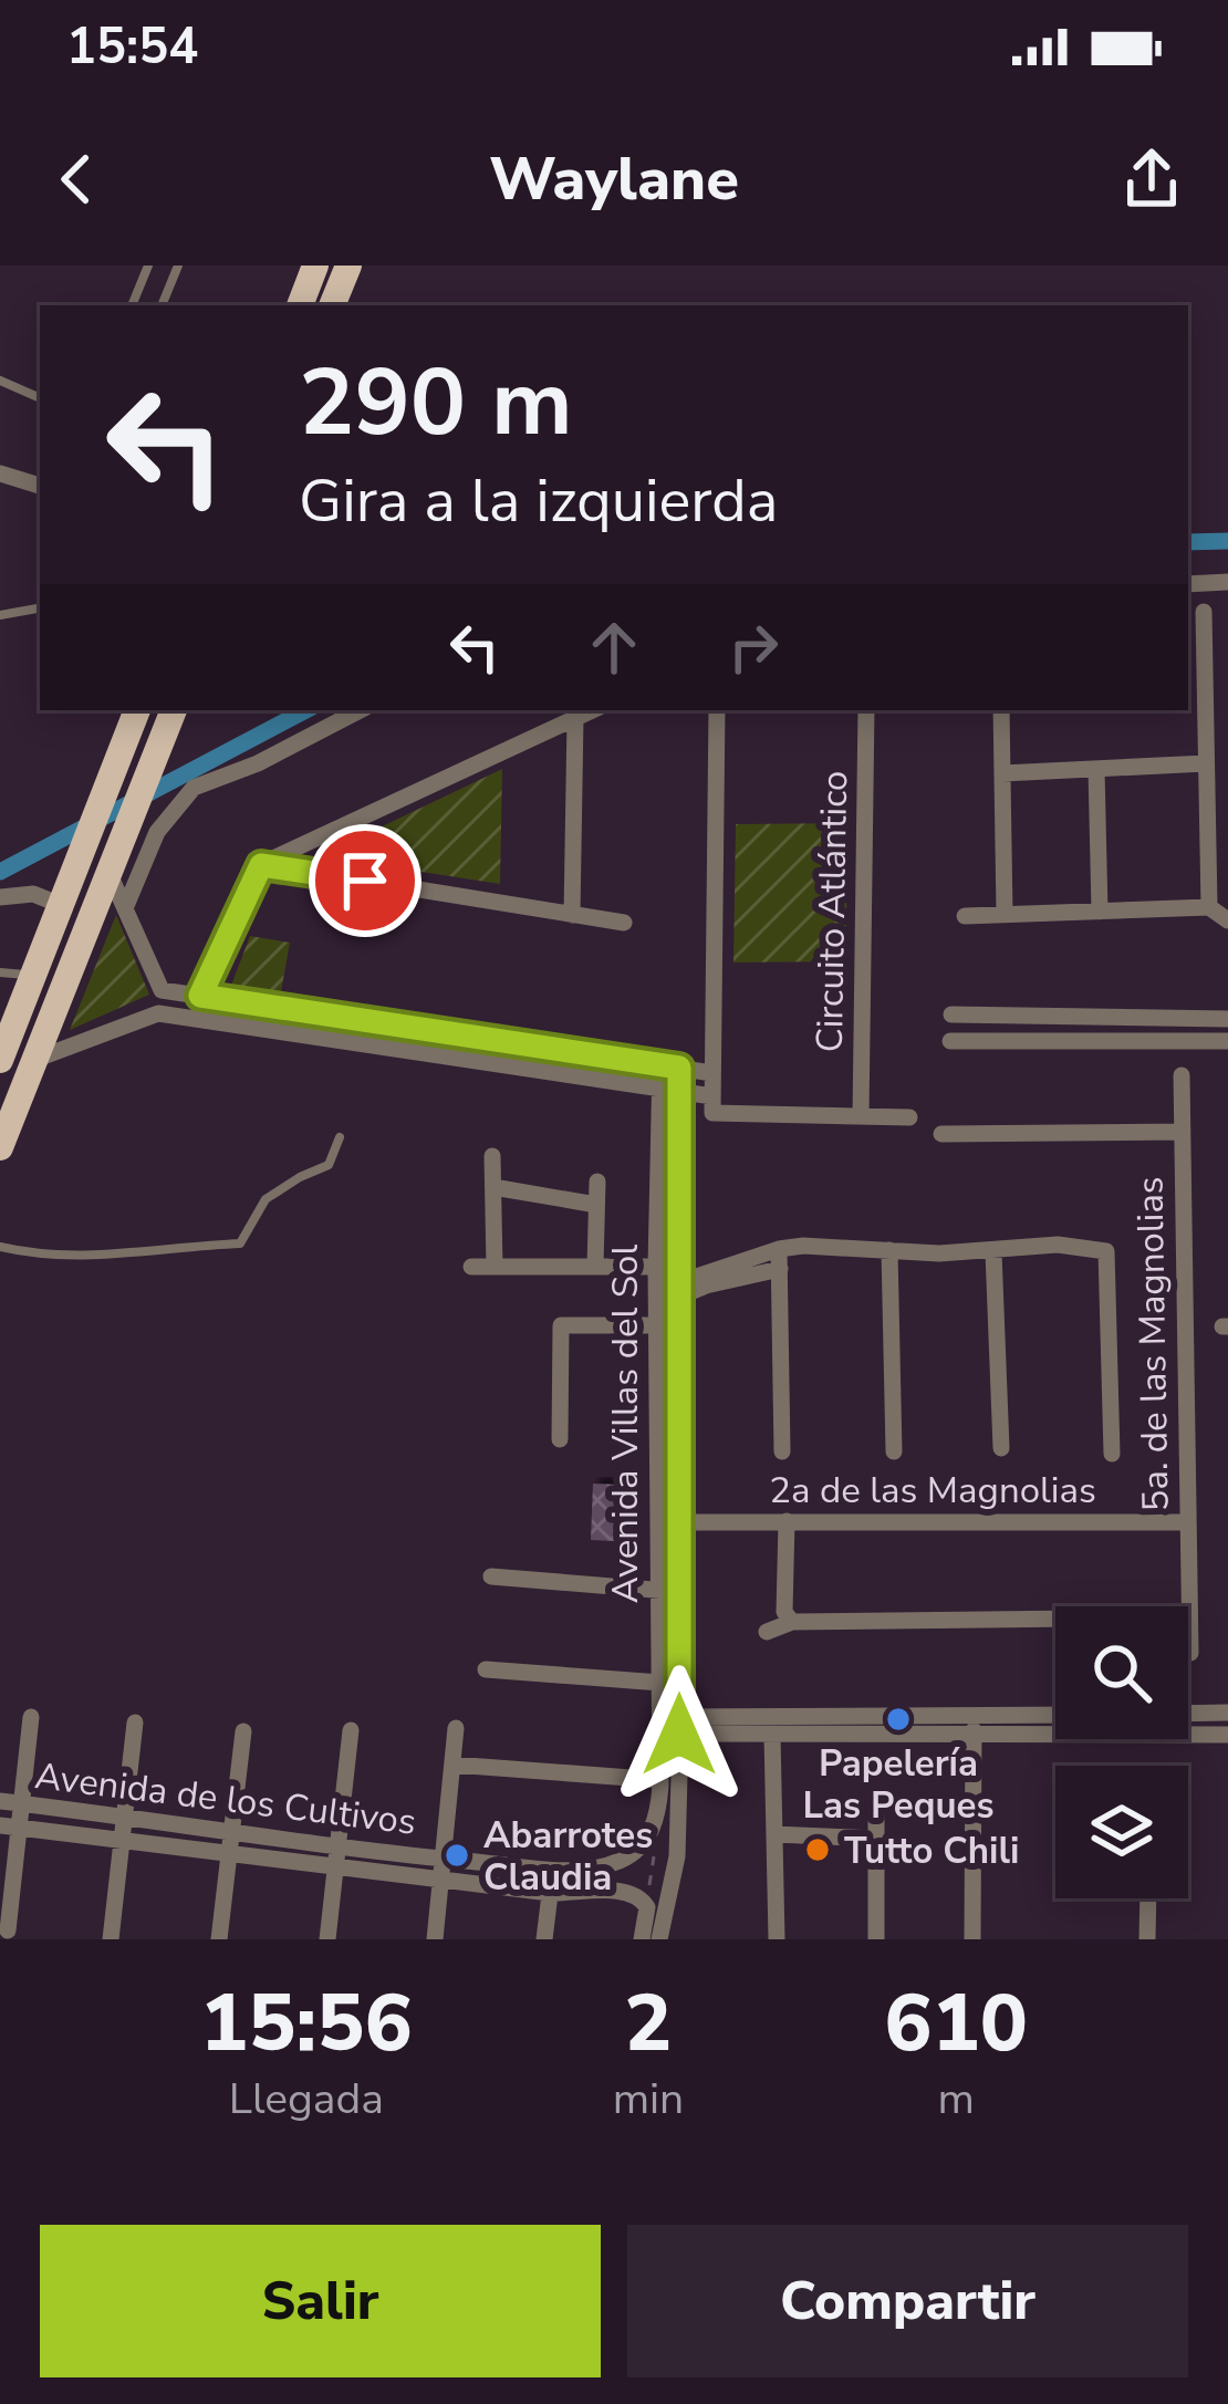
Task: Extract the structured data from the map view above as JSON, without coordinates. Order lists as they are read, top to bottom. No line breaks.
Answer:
{"streets":{"street":["Circuito Atlántico","5a. de las Magnolias","Avenida Villas del Sol","2a de las Magnolias","Avenida de los Cultivos"]},"crossings":[["5a. de las Magnolias","2a de las Magnolias"],["Avenida Villas del Sol","2a de las Magnolias"],["Avenida Villas del Sol","Avenida de los Cultivos"]],"places":["Papelería Las Peques","Tutto Chili","Abarrotes Claudia"],"page":{"status":"15:54","header":"Waylane","turn":["290 m","Gira a la izquierda"],"eta":["15:56","Llegada","2","min","610","m"],"buttons":["Salir","Compartir"]}}
